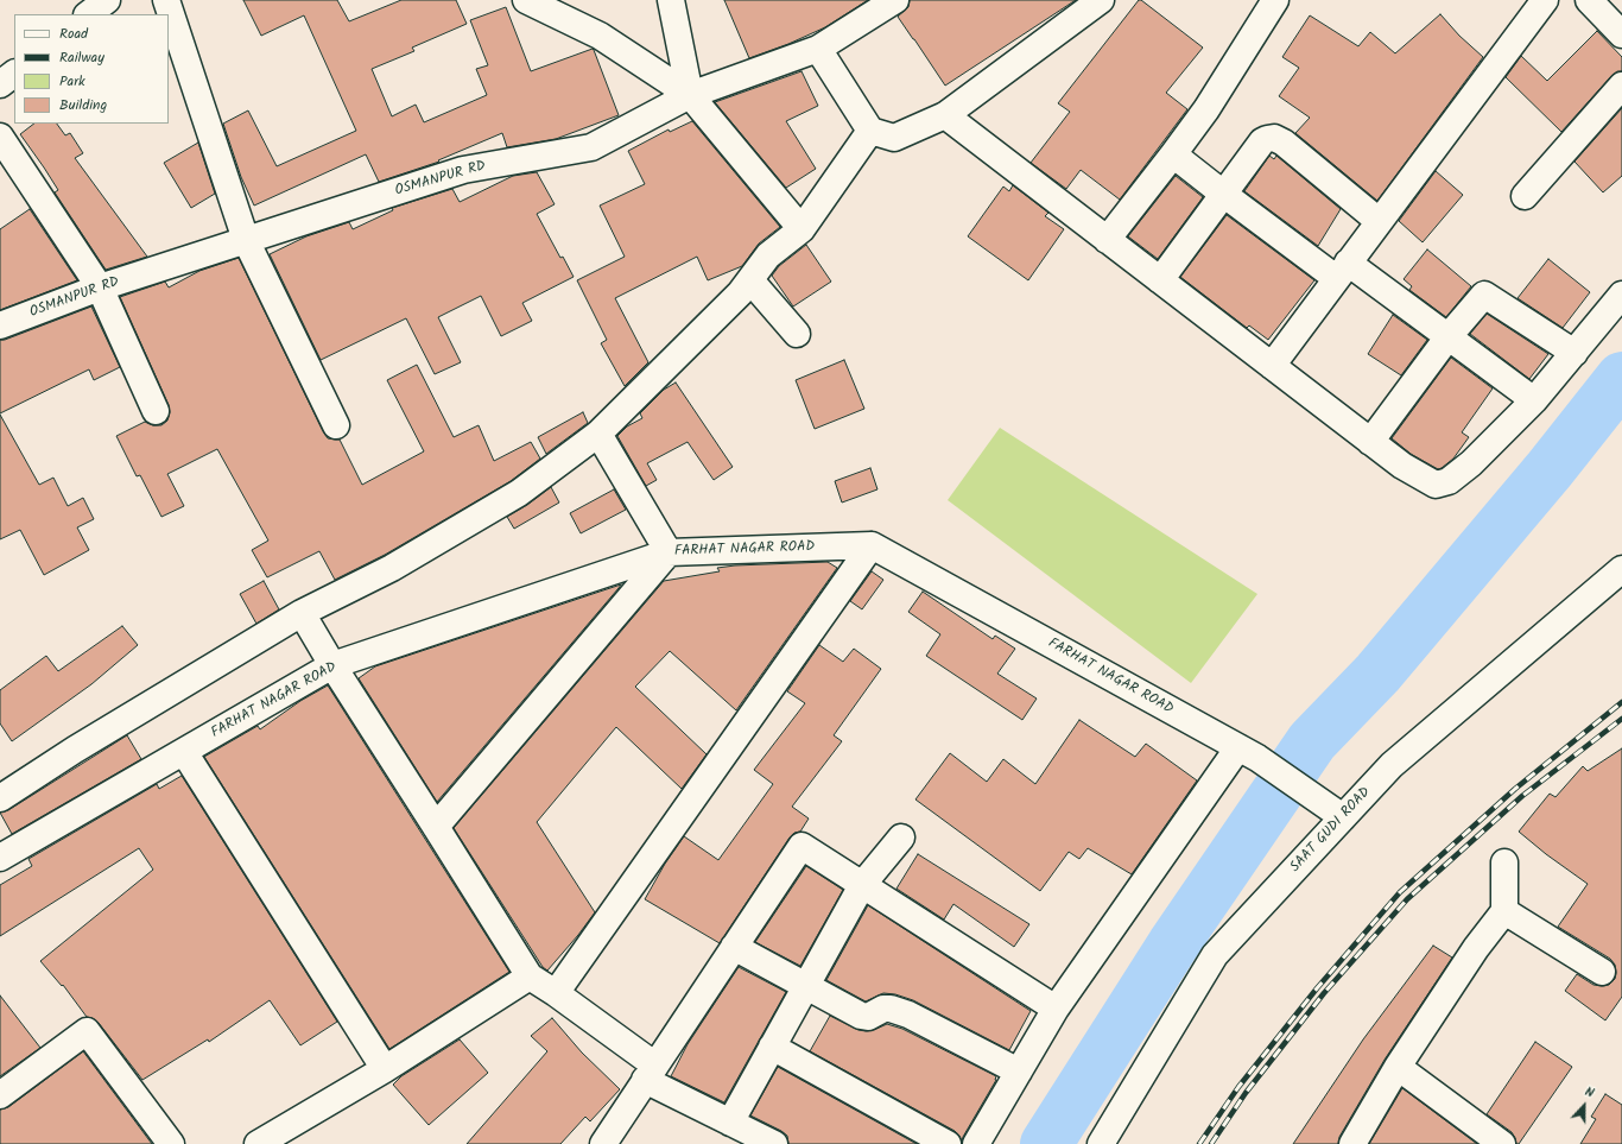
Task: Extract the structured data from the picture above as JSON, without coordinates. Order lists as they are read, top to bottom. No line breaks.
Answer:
{"streets":{"street":["OSMANPUR RD","FARHAT NAGAR ROAD","SAAT GUDI ROAD"]},"crossings":[["FARHAT NAGAR ROAD","SAAT GUDI ROAD"]],"legend":["Road","Railway","Park","Building"],"north":"top"}
